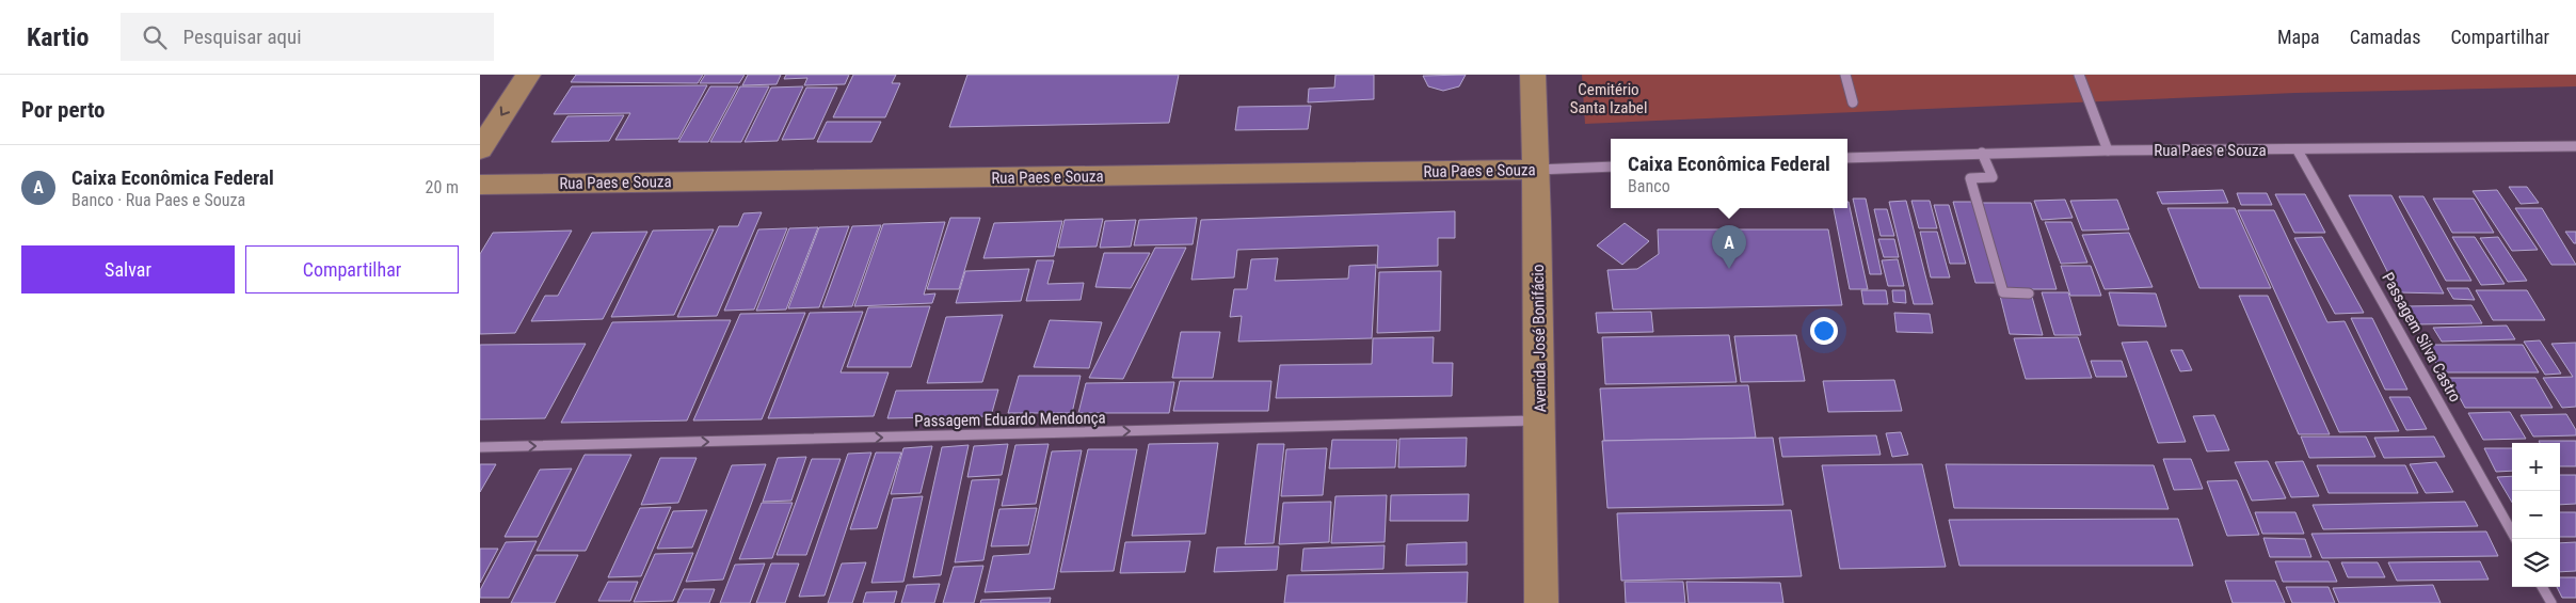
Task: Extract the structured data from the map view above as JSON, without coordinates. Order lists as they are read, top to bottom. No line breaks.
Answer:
{"streets":{"main road":["Rua Paes e Souza","Avenida José Bonifácio"],"street":["Passagem Silva Castro","Passagem Eduardo Mendonça"]},"crossings":[["Rua Paes e Souza","Passagem Silva Castro"],["Rua Paes e Souza","Avenida José Bonifácio"],["Avenida José Bonifácio","Passagem Eduardo Mendonça"]],"one_way":["Passagem Eduardo Mendonça"],"parks":["Cemitério Santa Izabel"],"page":{"header":"Kartio","search":"Pesquisar aqui","nav":["Mapa","Camadas","Compartilhar"],"heading":"Por perto","popup":["Caixa Econômica Federal","Banco"],"list":[{"mark":"A","name":"Caixa Econômica Federal","note":"Banco · Rua Paes e Souza","value":"20 m"}],"pins":"A","buttons":["Salvar","Compartilhar"],"map_buttons":["+","−"]}}
